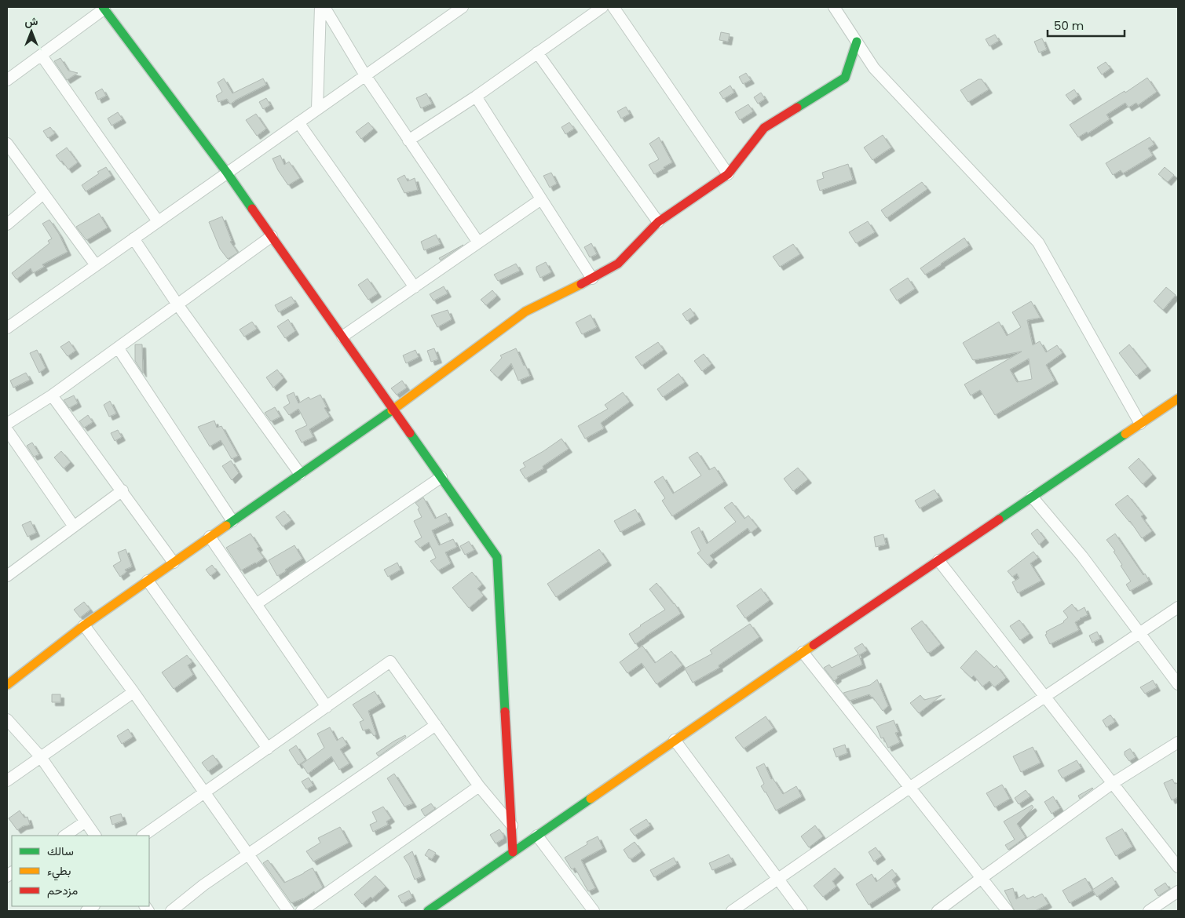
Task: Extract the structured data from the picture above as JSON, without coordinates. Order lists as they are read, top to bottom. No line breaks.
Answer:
{"legend":["سالك","بطيء","مزدحم"],"scale_bar":"50 m","north":"top"}
